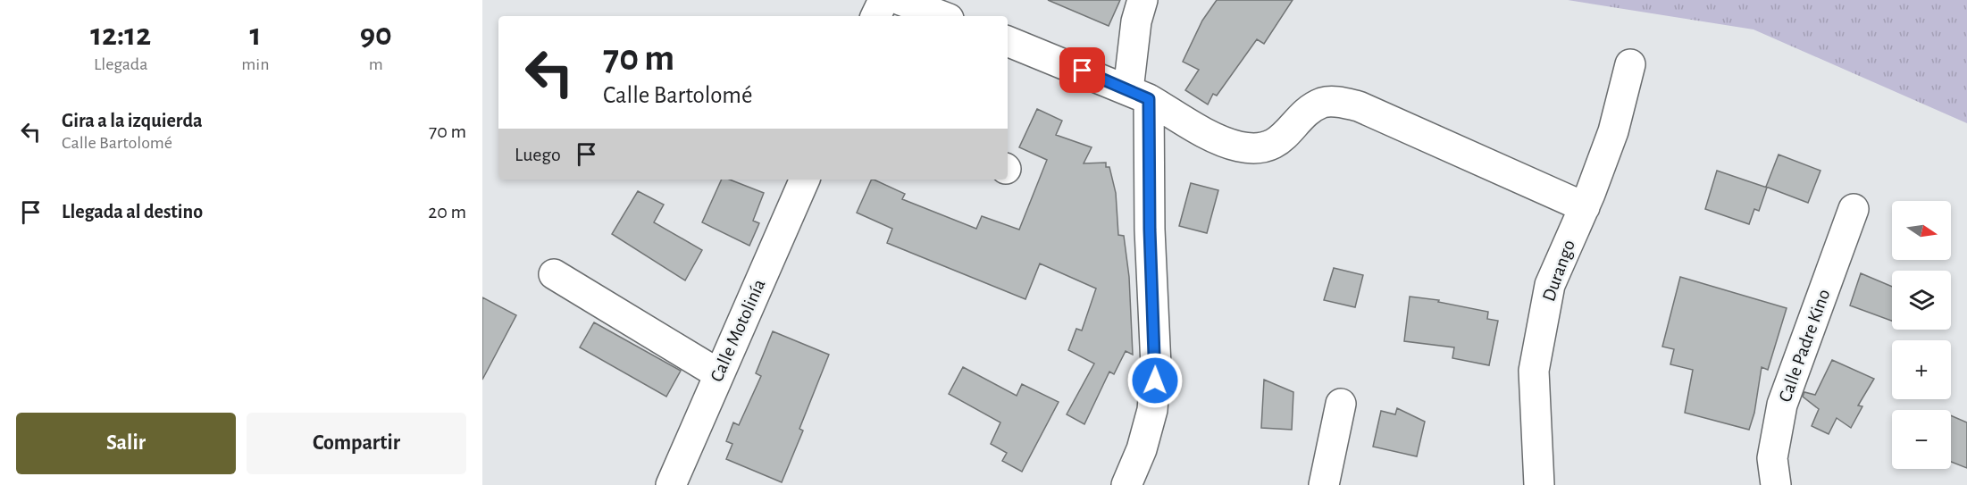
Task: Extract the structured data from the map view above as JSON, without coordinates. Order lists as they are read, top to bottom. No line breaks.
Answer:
{"streets":{"street":["Durango","Calle Motolinía","Calle Padre Kino"]},"north":"right","page":{"eta":["12:12","Llegada","1","min","90","m"],"turn":["70 m","Calle Bartolomé"],"list":[{"name":"Gira a la izquierda","note":"Calle Bartolomé","value":"70 m"},{"name":"Llegada al destino","value":"20 m"}],"then":"Luego","map_buttons":["+","−"],"buttons":["Salir","Compartir"]}}
